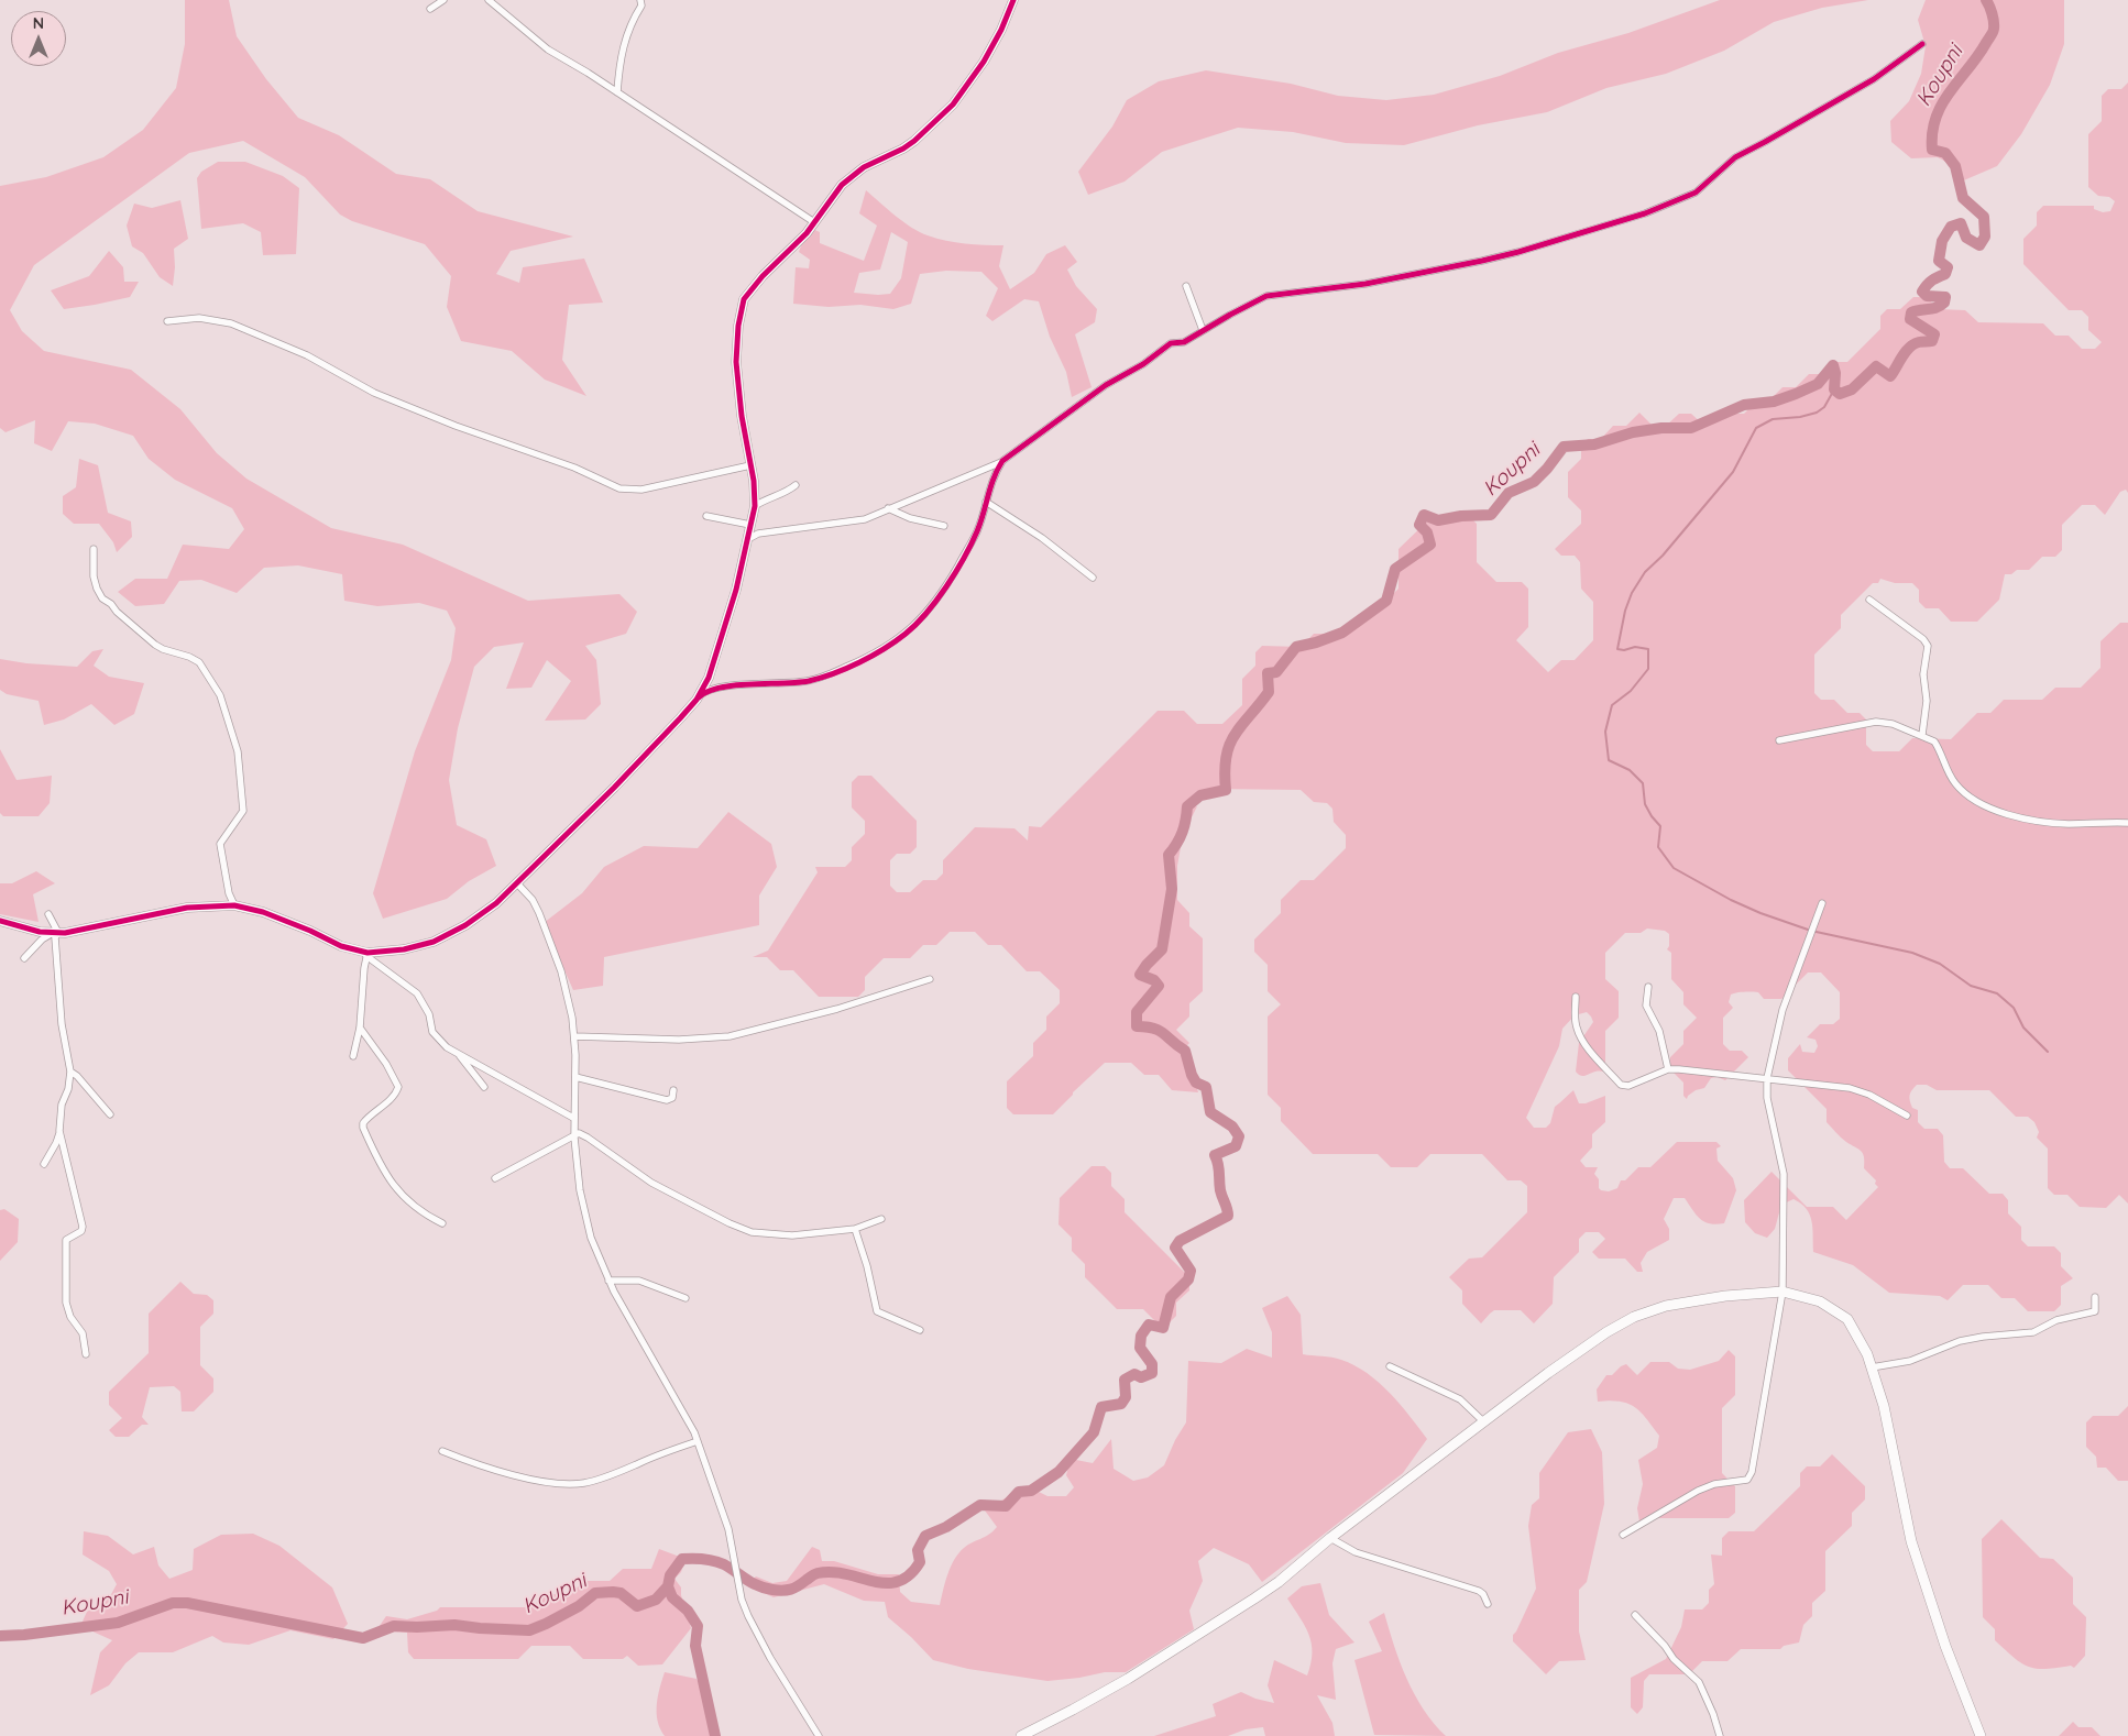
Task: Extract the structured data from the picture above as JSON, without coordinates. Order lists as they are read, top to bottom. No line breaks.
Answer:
{"water":["Koupni"],"north":"top"}
